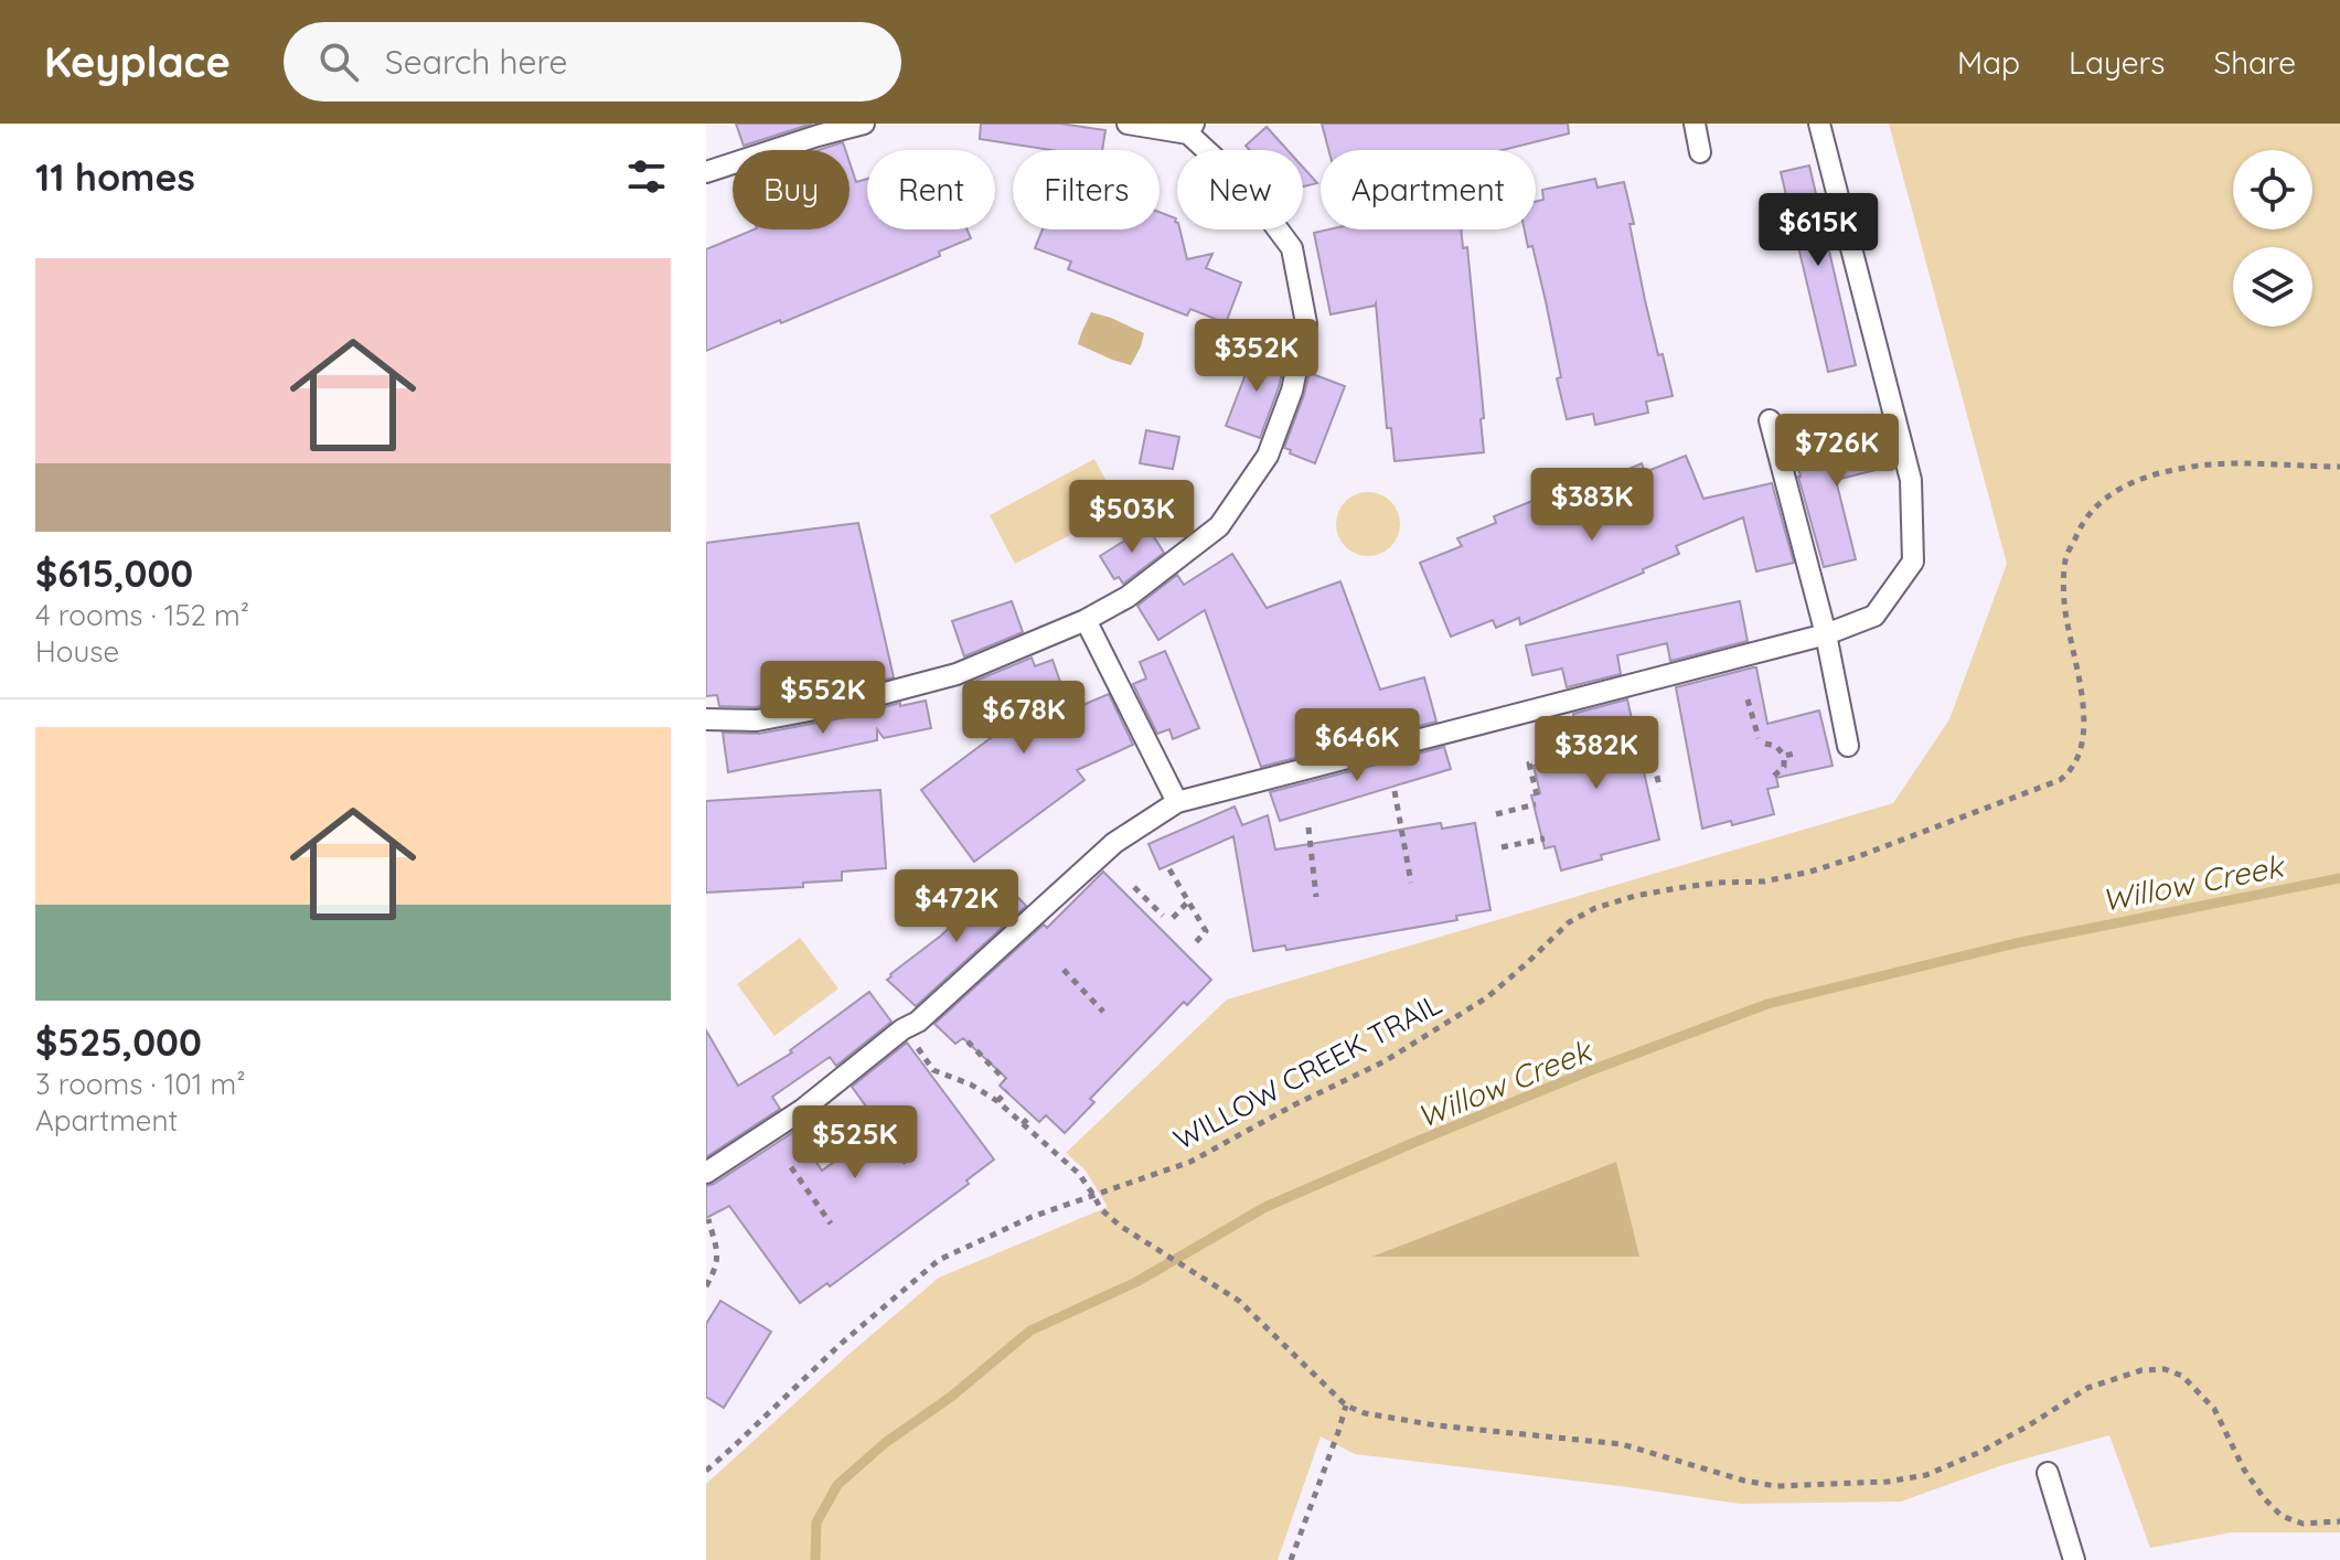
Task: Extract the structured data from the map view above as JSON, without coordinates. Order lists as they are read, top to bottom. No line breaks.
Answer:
{"streets":{"path":["WILLOW CREEK TRAIL"]},"water":["Willow Creek"],"page":{"header":"Keyplace","search":"Search here","nav":["Map","Layers","Share"],"heading":"11 homes","chip":["Buy","Rent","Filters","New","Apartment"],"price":["$615K","$352K","$726K","$383K","$503K","$552K","$678K","$646K","$382K","$472K","$525K"],"list":[{"name":"$615,000","note":"4 rooms · 152 m² · House"},{"name":"$525,000","note":"3 rooms · 101 m² · Apartment"}]}}
